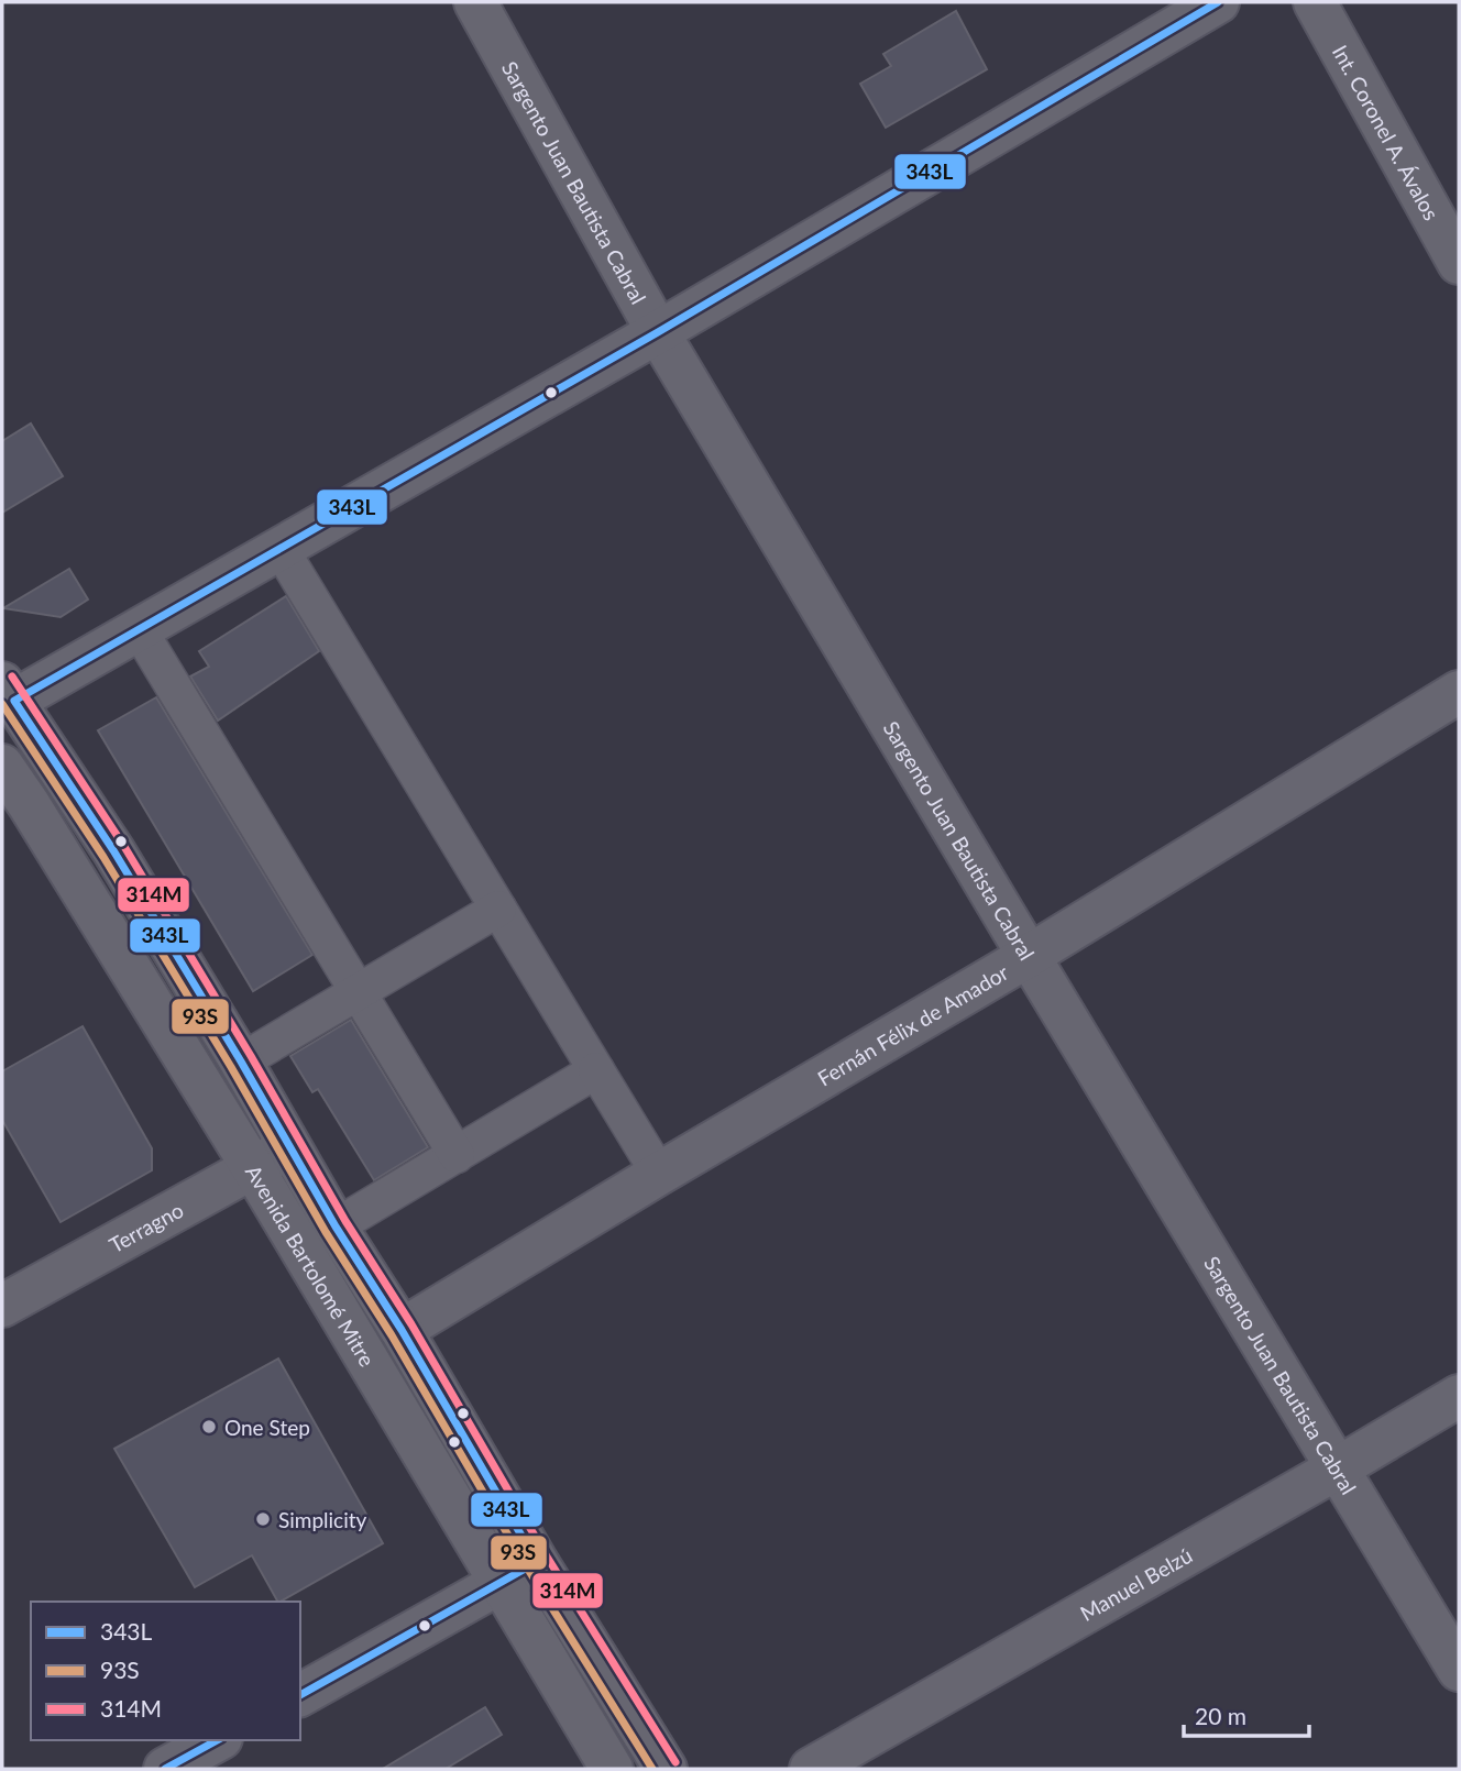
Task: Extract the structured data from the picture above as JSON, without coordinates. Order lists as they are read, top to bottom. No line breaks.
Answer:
{"streets":{"street":["Int. Coronel A. Ávalos","Sargento Juan Bautista Cabral","Fernán Félix de Amador","Terragno","Avenida Bartolomé Mitre","Manuel Belzú"]},"crossings":[["Sargento Juan Bautista Cabral","Fernán Félix de Amador"],["Sargento Juan Bautista Cabral","Manuel Belzú"],["Fernán Félix de Amador","Avenida Bartolomé Mitre"],["Terragno","Avenida Bartolomé Mitre"]],"places":["One Step","Simplicity"],"lines":["transit line 343L","transit line 314M","transit line 93S"],"legend":["343L","93S","314M"],"scale_bar":"20 m"}
